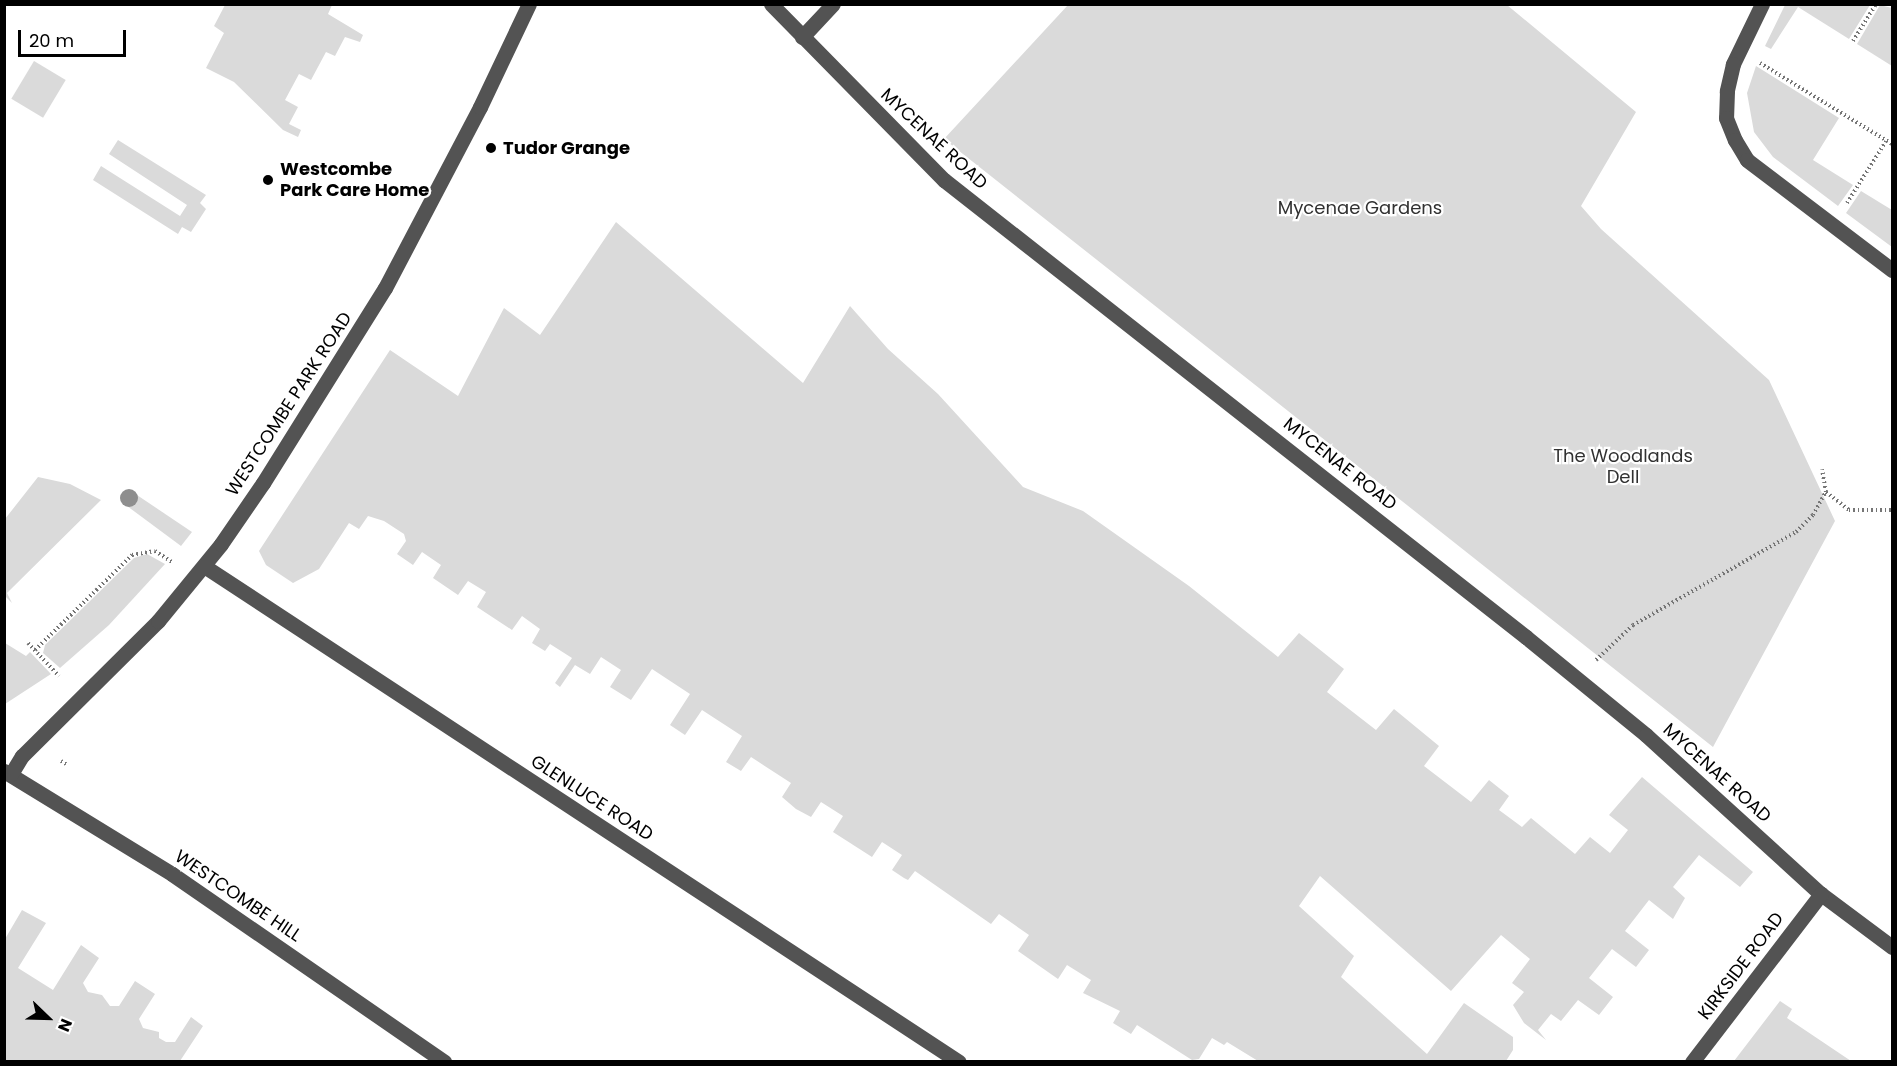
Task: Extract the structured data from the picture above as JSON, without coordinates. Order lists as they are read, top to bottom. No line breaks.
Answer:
{"streets":{"street":["MYCENAE ROAD","WESTCOMBE PARK ROAD","GLENLUCE ROAD","WESTCOMBE HILL","KIRKSIDE ROAD"]},"crossings":[["MYCENAE ROAD","KIRKSIDE ROAD"],["WESTCOMBE PARK ROAD","GLENLUCE ROAD"],["WESTCOMBE PARK ROAD","WESTCOMBE HILL"]],"parks":["Mycenae Gardens","The Woodlands Dell"],"places":["Tudor Grange","Westcombe Park Care Home"],"scale_bar":"20 m","north":"bottom right"}
